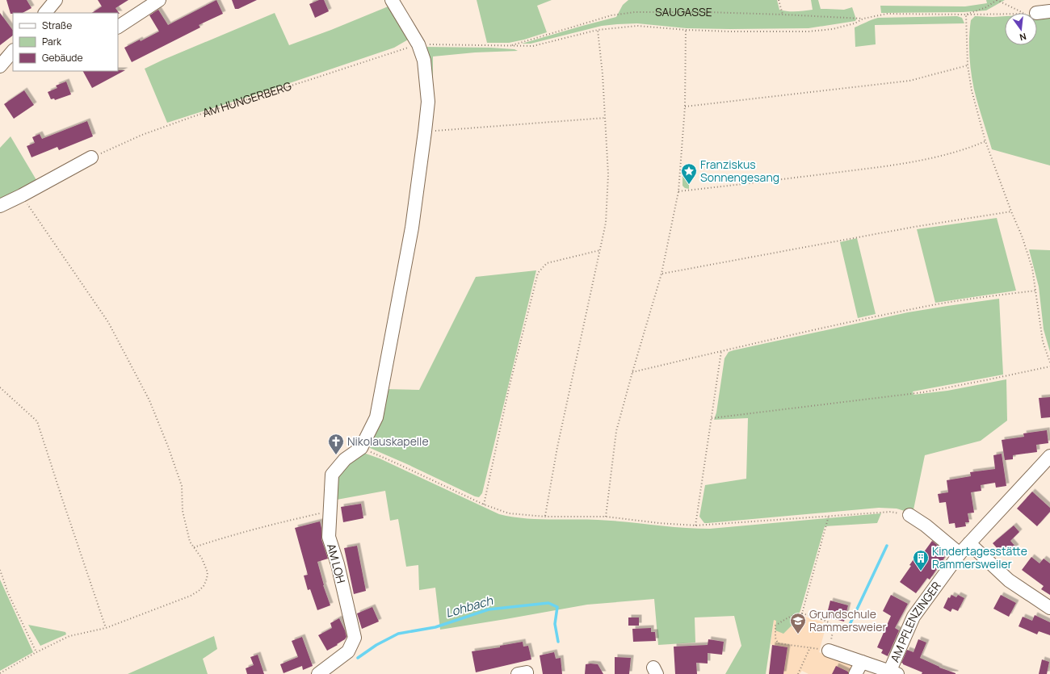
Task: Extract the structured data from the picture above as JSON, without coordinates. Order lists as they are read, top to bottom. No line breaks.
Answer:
{"streets":{"street":["AM LOH","AM PFLENZINGER"],"path":["SAUGASSE","AM HUNGERBERG"]},"crossings":[["SAUGASSE","AM HUNGERBERG"]],"water":["Lohbach"],"places":{"place":["Franziskus Sonnengesang"],"church":["Nikolauskapelle"],"building":["Kindertagesstätte Rammersweiler"],"school or university":["Grundschule Rammersweier"]},"legend":["Straße","Park","Gebäude"],"north":"bottom"}
